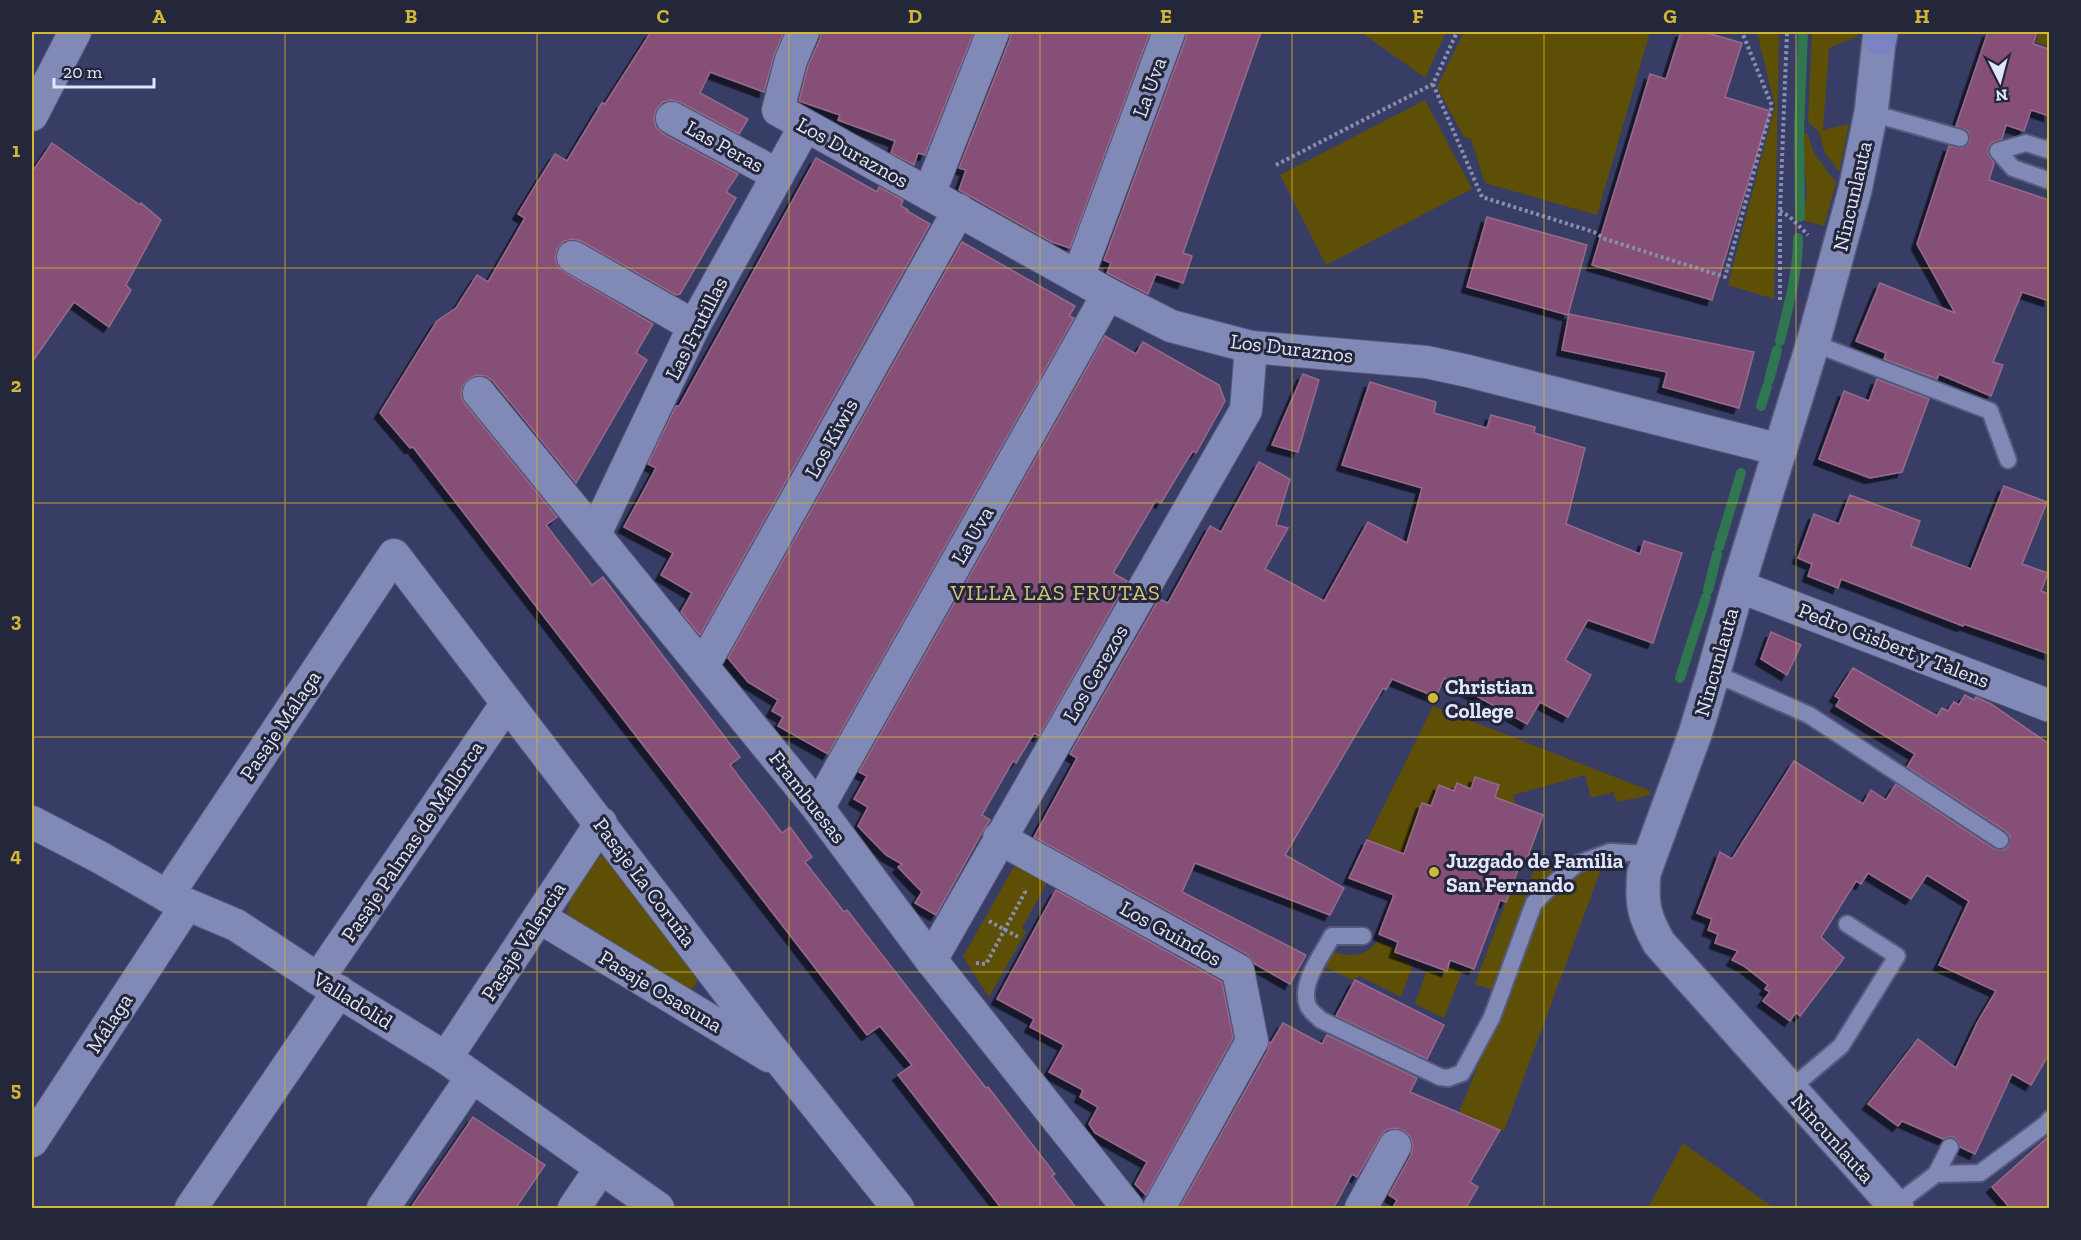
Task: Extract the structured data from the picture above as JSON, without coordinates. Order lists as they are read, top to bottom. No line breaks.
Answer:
{"streets":{"street":["La Uva","Las Peras","Los Duraznos","Nincunlauta","Las Frutillas","Los Kiwis","Pedro Gisbert y Talens","Los Cerezos","Pasaje Málaga","Frambuesas","Pasaje Palmas de Mallorca","Pasaje La Coruña","Los Guindos","Pasaje Valencia","Pasaje Osasuna","Valladolid","Málaga"]},"crossings":[["La Uva","Los Duraznos"],["La Uva","Frambuesas"],["Las Peras","Las Frutillas"],["Los Duraznos","Nincunlauta"],["Los Duraznos","Las Frutillas"],["Los Duraznos","Los Kiwis"],["Los Duraznos","Los Cerezos"],["Nincunlauta","Pedro Gisbert y Talens"],["Las Frutillas","Frambuesas"],["Los Kiwis","Frambuesas"],["Los Cerezos","Frambuesas"],["Los Cerezos","Los Guindos"],["Pasaje Málaga","Pasaje La Coruña"],["Pasaje Málaga","Valladolid"],["Pasaje Málaga","Málaga"],["Pasaje Palmas de Mallorca","Pasaje La Coruña"],["Pasaje Palmas de Mallorca","Valladolid"],["Pasaje La Coruña","Pasaje Valencia"],["Pasaje La Coruña","Pasaje Osasuna"],["Pasaje Valencia","Pasaje Osasuna"],["Pasaje Valencia","Valladolid"],["Valladolid","Málaga"]],"districts":["VILLA LAS FRUTAS"],"places":["Christian College","Juzgado de Familia San Fernando"],"scale_bar":"20 m","north":"bottom","grid":{"columns":["A","B","C","D","E","F","G","H"],"rows":["1","2","3","4","5"]}}
